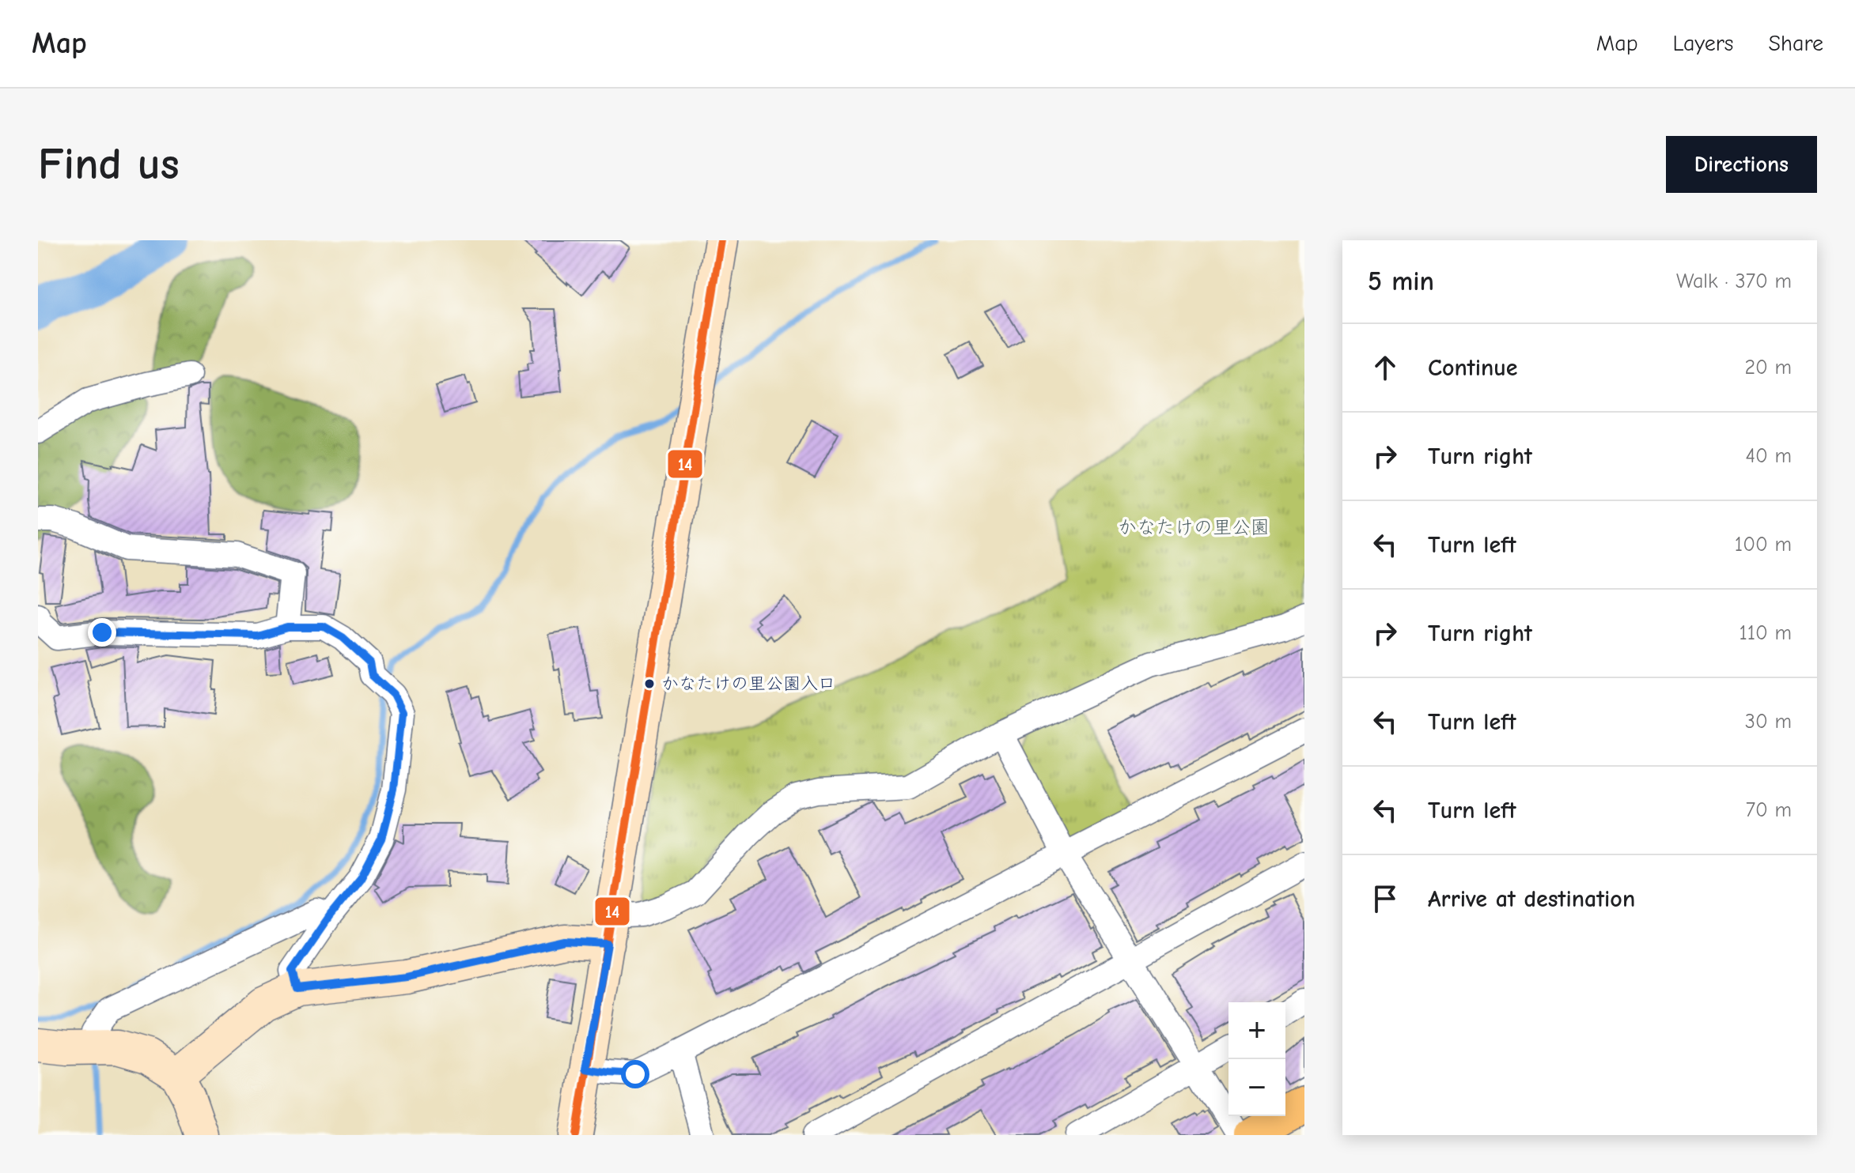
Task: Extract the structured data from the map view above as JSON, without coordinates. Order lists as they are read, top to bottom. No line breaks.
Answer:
{"parks":["かなたけの里公園"],"places":["かなたけの里公園入口"],"lines":["transit line 14"],"page":{"header":"Map","nav":["Map","Layers","Share"],"buttons":"Directions","title":"Find us","heading":["5 min","Walk · 370 m"],"list":[["Continue","20 m"],["Turn right","40 m"],["Turn left","100 m"],["Turn right","110 m"],["Turn left","30 m"],["Turn left","70 m"],"Arrive at destination"],"map_buttons":["+","−"]}}
